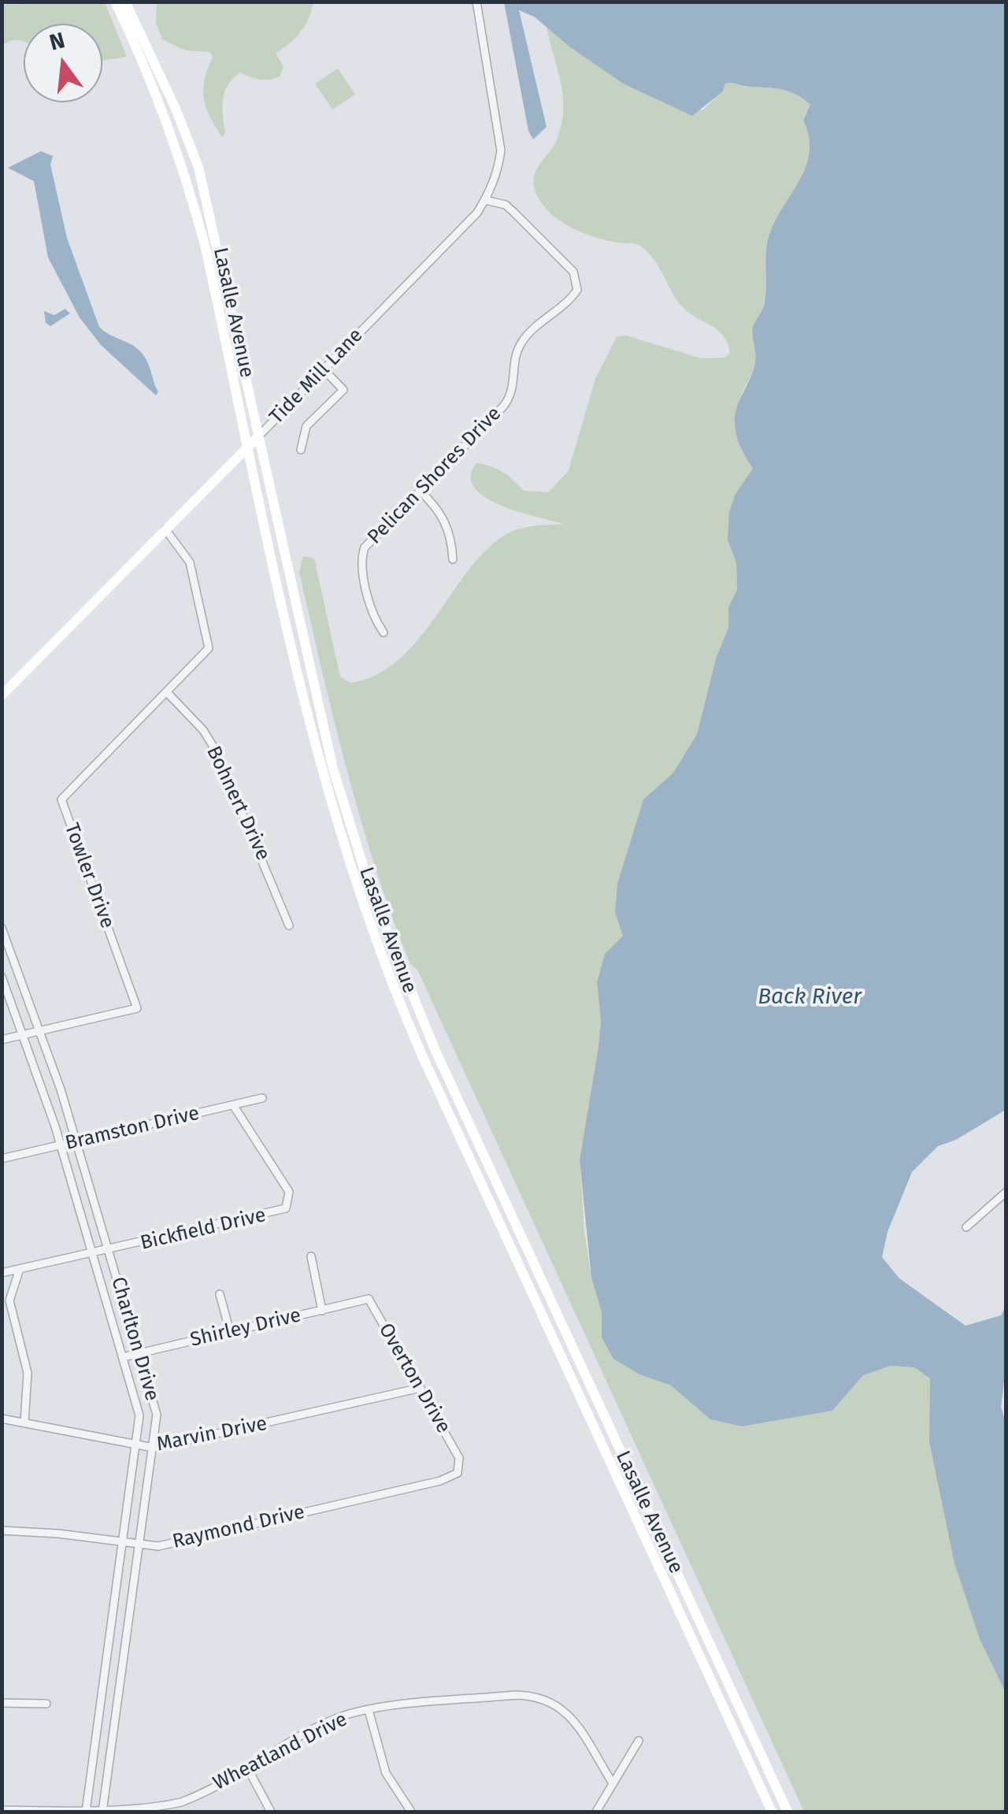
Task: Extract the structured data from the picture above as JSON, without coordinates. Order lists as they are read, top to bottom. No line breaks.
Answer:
{"streets":{"main road":["Lasalle Avenue","Tide Mill Lane"],"street":["Pelican Shores Drive","Bohnert Drive","Towler Drive","Bramston Drive","Bickfield Drive","Shirley Drive","Charlton Drive","Overton Drive","Marvin Drive","Raymond Drive","Wheatland Drive"]},"crossings":[["Lasalle Avenue","Tide Mill Lane"],["Tide Mill Lane","Pelican Shores Drive"],["Tide Mill Lane","Towler Drive"],["Bohnert Drive","Towler Drive"],["Towler Drive","Charlton Drive"],["Bramston Drive","Bickfield Drive"],["Bramston Drive","Charlton Drive"],["Bickfield Drive","Charlton Drive"],["Shirley Drive","Charlton Drive"],["Shirley Drive","Overton Drive"],["Charlton Drive","Marvin Drive"],["Charlton Drive","Raymond Drive"],["Charlton Drive","Wheatland Drive"],["Overton Drive","Marvin Drive"],["Overton Drive","Raymond Drive"]],"water":["Back River"],"north":"top"}
